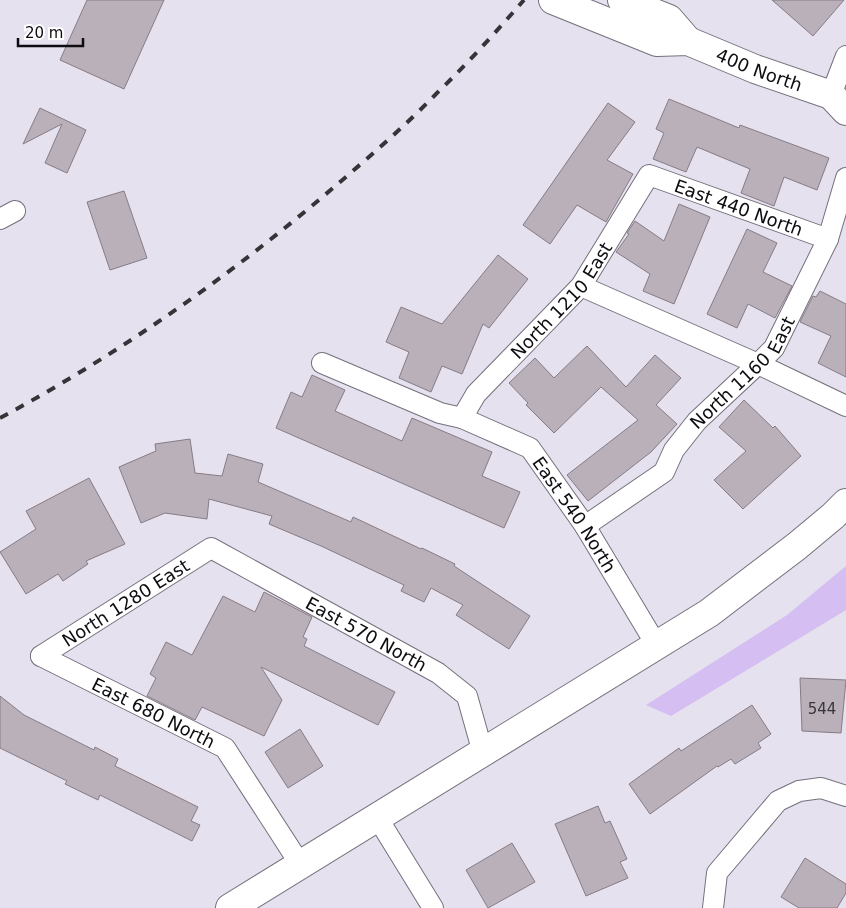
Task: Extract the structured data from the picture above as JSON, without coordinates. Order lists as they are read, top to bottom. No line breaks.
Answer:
{"streets":{"main road":["400 North"],"street":["East 440 North","North 1210 East","North 1160 East","East 540 North","North 1280 East","East 570 North","East 680 North"]},"crossings":[["East 440 North","North 1210 East"],["East 440 North","North 1160 East"],["North 1210 East","East 540 North"],["North 1160 East","East 540 North"],["North 1280 East","East 570 North"],["North 1280 East","East 680 North"]],"house_numbers":["544"],"scale_bar":"20 m"}
